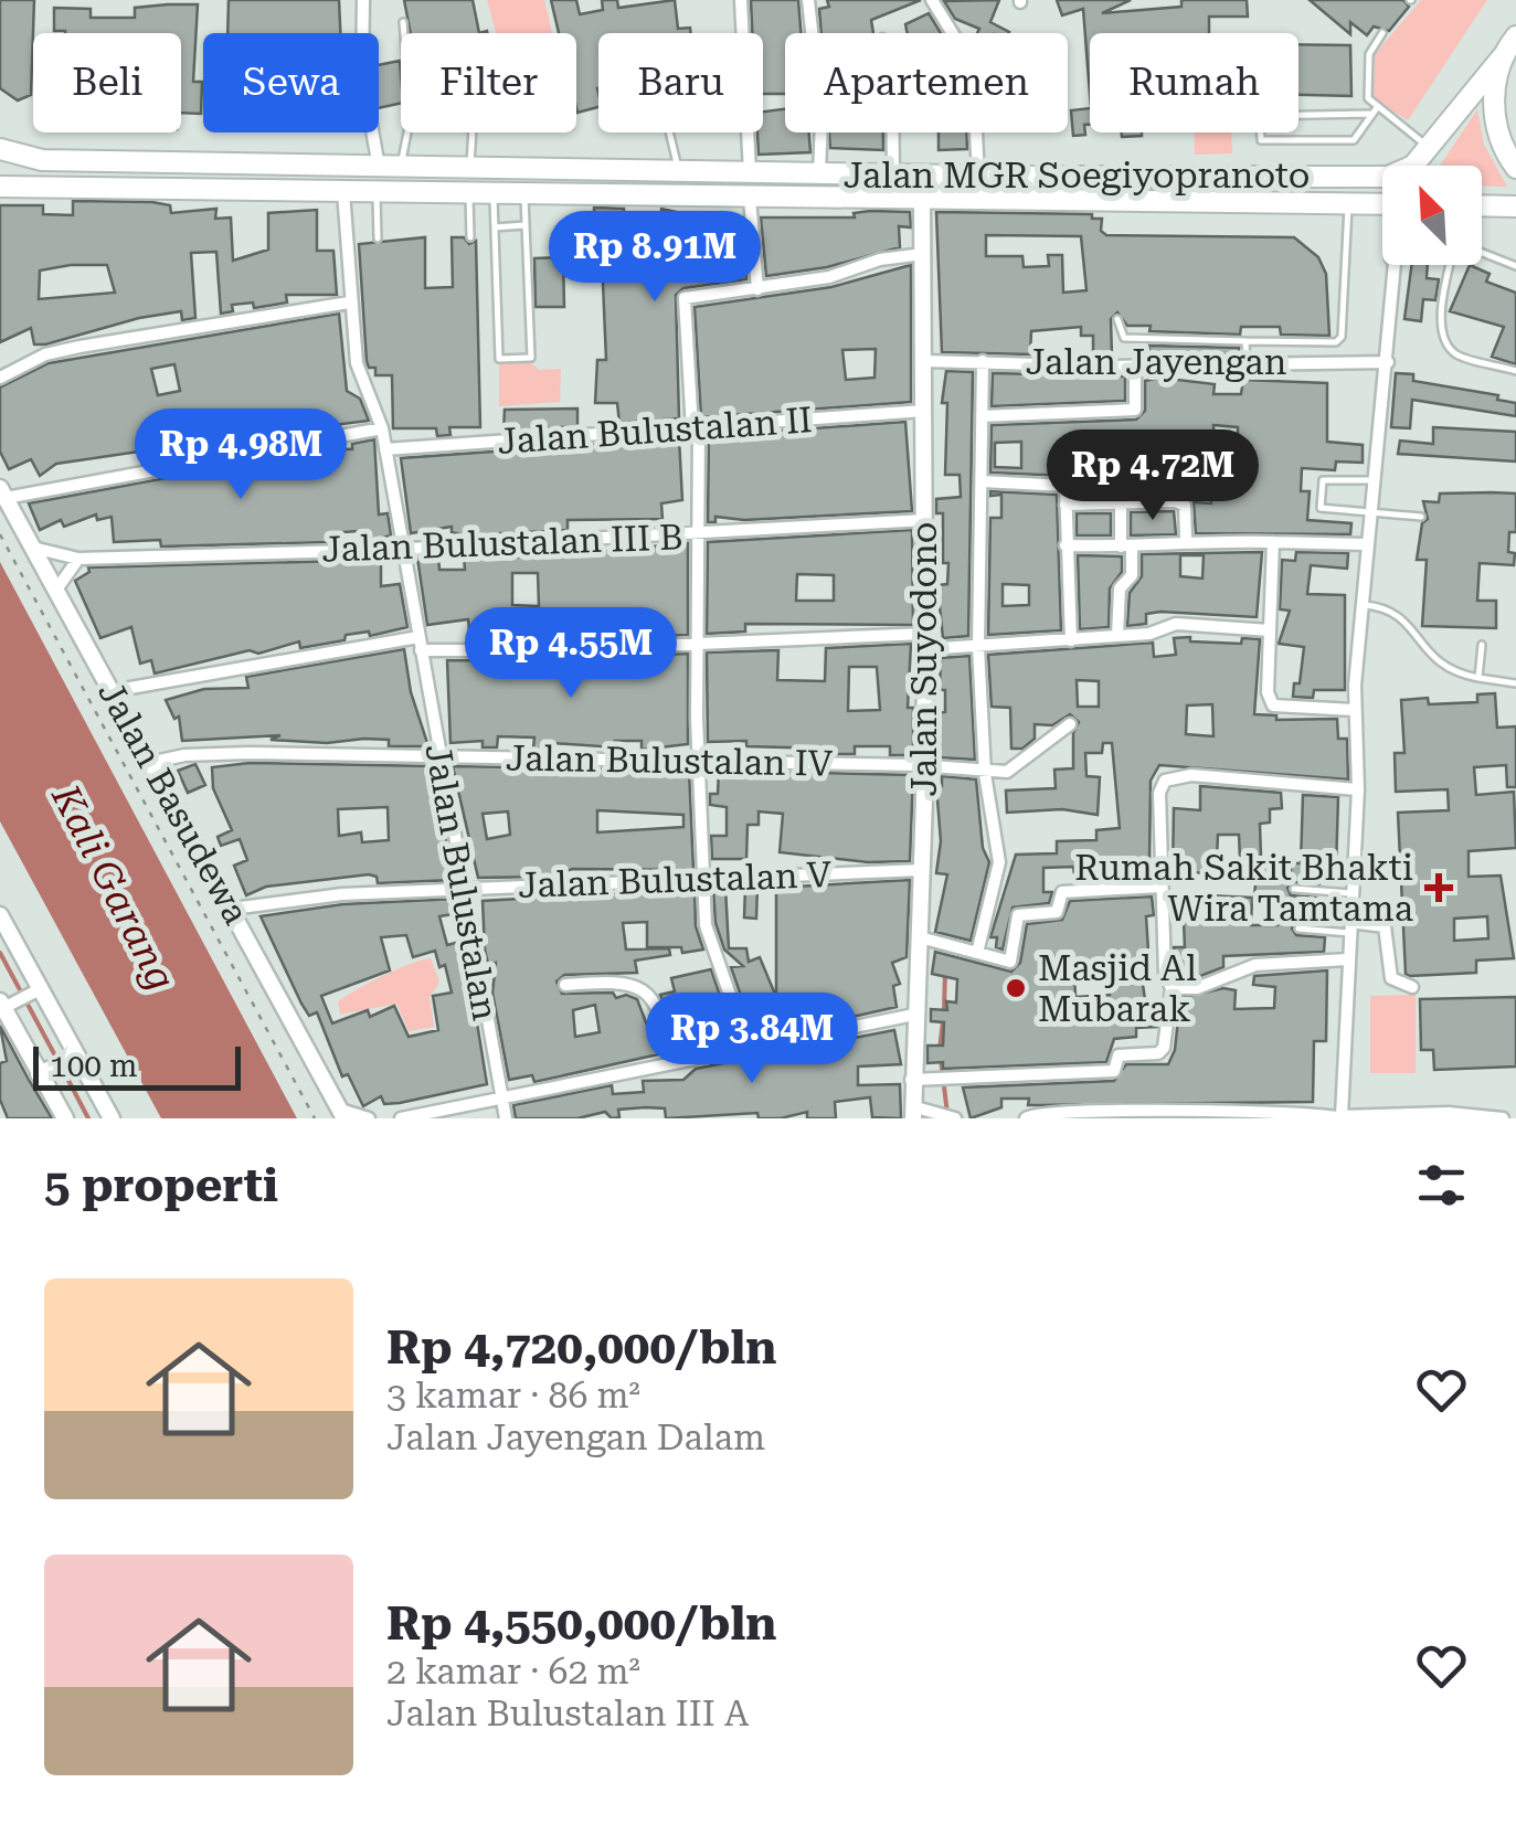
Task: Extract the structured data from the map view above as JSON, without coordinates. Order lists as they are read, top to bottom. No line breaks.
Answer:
{"streets":{"highway":["Jalan MGR Soegiyopranoto"],"street":["Jalan Jayengan","Jalan Bulustalan II","Jalan Bulustalan III B","Jalan Suyodono","Jalan Bulustalan IV","Jalan Basudewa","Jalan Bulustalan V","Jalan Bulustalan"]},"crossings":[["Jalan MGR Soegiyopranoto","Jalan Suyodono"],["Jalan MGR Soegiyopranoto","Jalan Bulustalan"],["Jalan Jayengan","Jalan Suyodono"],["Jalan Bulustalan II","Jalan Suyodono"],["Jalan Bulustalan II","Jalan Bulustalan"],["Jalan Bulustalan III B","Jalan Suyodono"],["Jalan Bulustalan III B","Jalan Basudewa"],["Jalan Bulustalan III B","Jalan Bulustalan"],["Jalan Suyodono","Jalan Bulustalan IV"],["Jalan Suyodono","Jalan Bulustalan V"],["Jalan Bulustalan IV","Jalan Basudewa"],["Jalan Bulustalan IV","Jalan Bulustalan"],["Jalan Basudewa","Jalan Bulustalan V"],["Jalan Bulustalan V","Jalan Bulustalan"]],"water":["Kali Garang"],"places":{"health":["Rumah Sakit Bhakti Wira Tamtama"],"other":["Masjid Al Mubarak"]},"scale_bar":"100 m","north":"top left","page":{"chip":["Beli","Sewa","Filter","Baru","Apartemen","Rumah"],"price":["Rp 8.91M","Rp 4.98M","Rp 4.72M","Rp 4.55M","Rp 3.84M"],"scale":"100 m","heading":"5 properti","list":[{"name":"Rp 4,720,000/bln","note":"3 kamar · 86 m² · Jalan Jayengan Dalam"},{"name":"Rp 4,550,000/bln","note":"2 kamar · 62 m² · Jalan Bulustalan III A"}]}}
